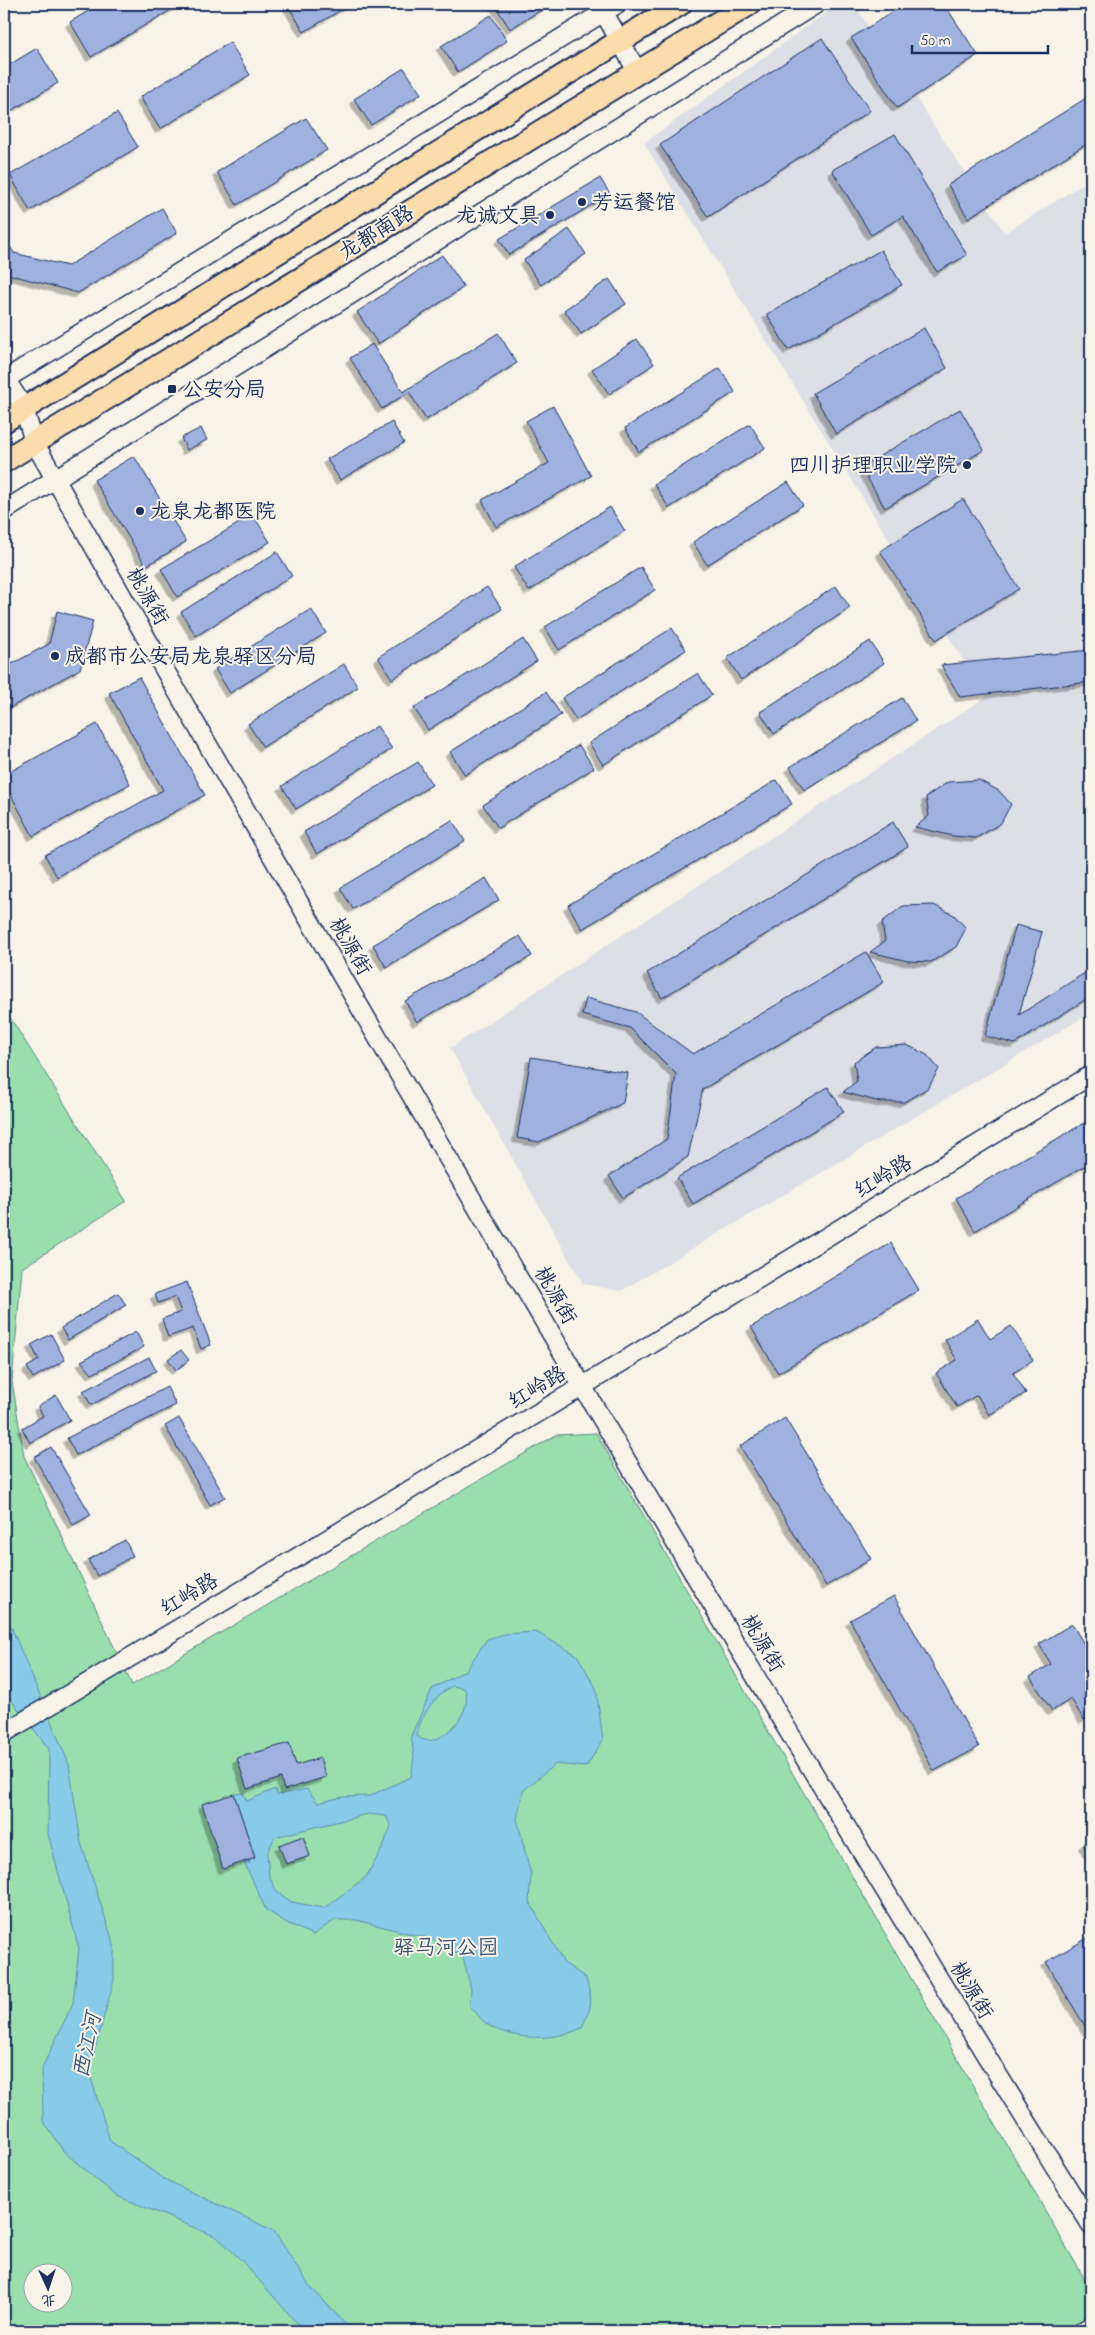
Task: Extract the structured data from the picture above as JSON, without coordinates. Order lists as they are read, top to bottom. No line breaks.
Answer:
{"streets":{"main road":["龙都南路"],"street":["桃源街","红岭路"]},"crossings":[["龙都南路","桃源街"],["桃源街","红岭路"]],"water":["西江河"],"parks":["驿马河公园"],"places":{"other":["芳运餐馆","龙诚文具","四川护理职业学院","龙泉龙都医院","成都市公安局龙泉驿区分局"],"transit":["公安分局"]},"scale_bar":"50 m","north":"bottom"}
